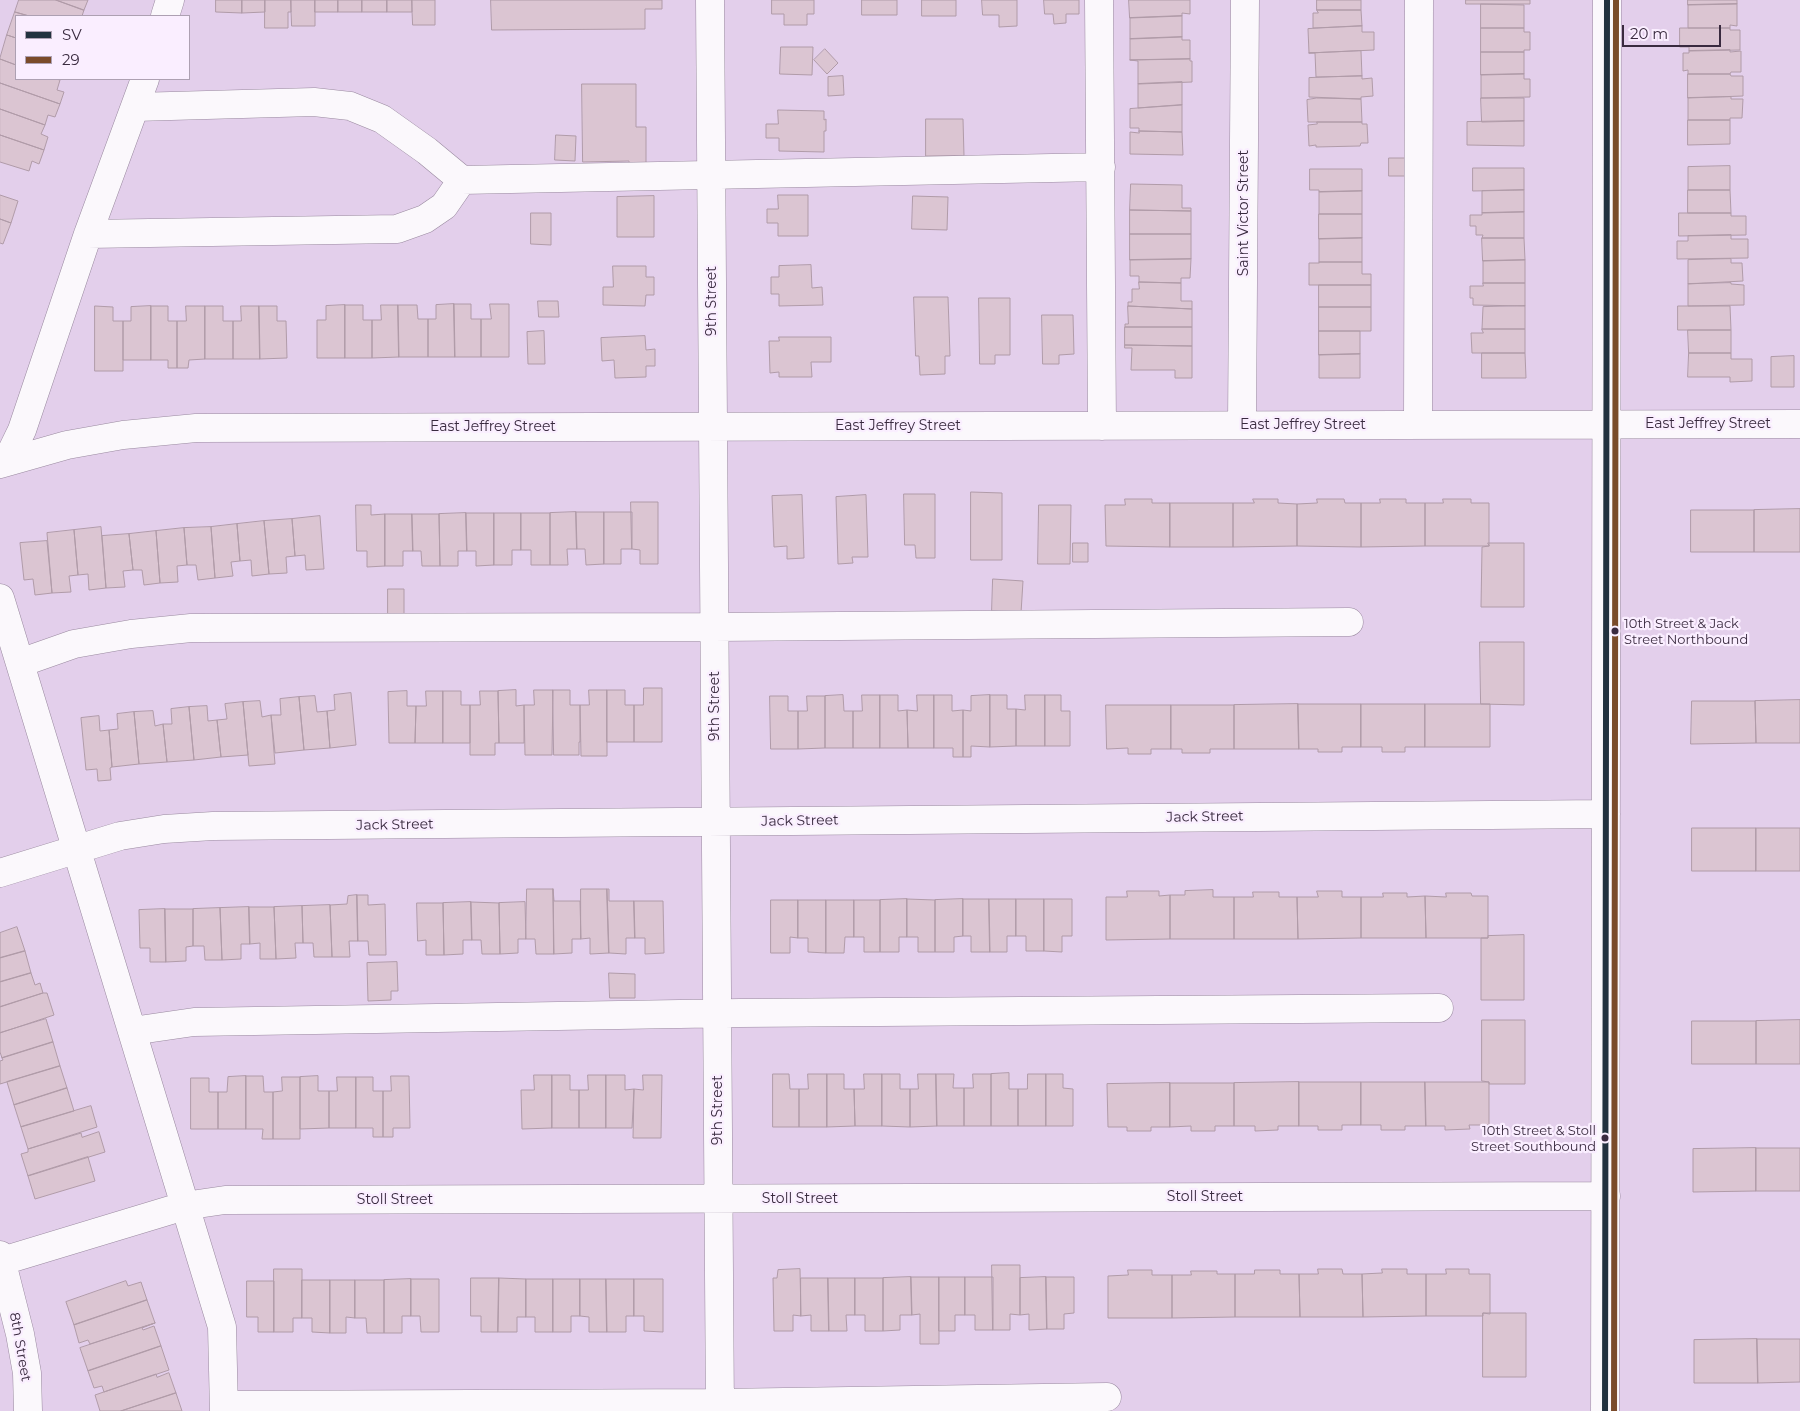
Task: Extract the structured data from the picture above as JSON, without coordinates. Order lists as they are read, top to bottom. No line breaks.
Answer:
{"streets":{"street":["Saint Victor Street","9th Street","East Jeffrey Street","Jack Street","Stoll Street","8th Street"]},"crossings":[["Saint Victor Street","East Jeffrey Street"],["9th Street","East Jeffrey Street"],["9th Street","Jack Street"],["9th Street","Stoll Street"],["Stoll Street","8th Street"]],"places":["10th Street & Jack Street Northbound","10th Street & Stoll Street Southbound"],"lines":["transit line SV","transit line 29"],"legend":["SV","29"],"scale_bar":"20 m"}
